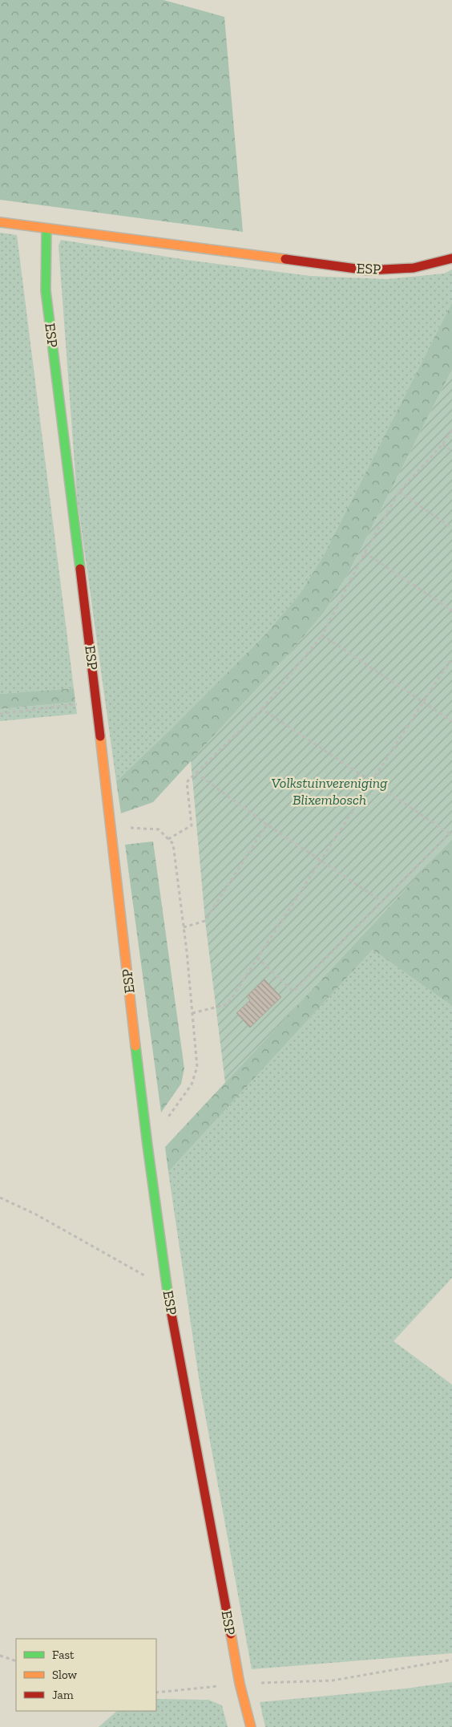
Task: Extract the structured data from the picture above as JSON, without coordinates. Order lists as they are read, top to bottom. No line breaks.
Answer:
{"streets":{"street":["ESP"]},"parks":["Volkstuinvereniging Blixembosch"],"legend":["Fast","Slow","Jam"]}
